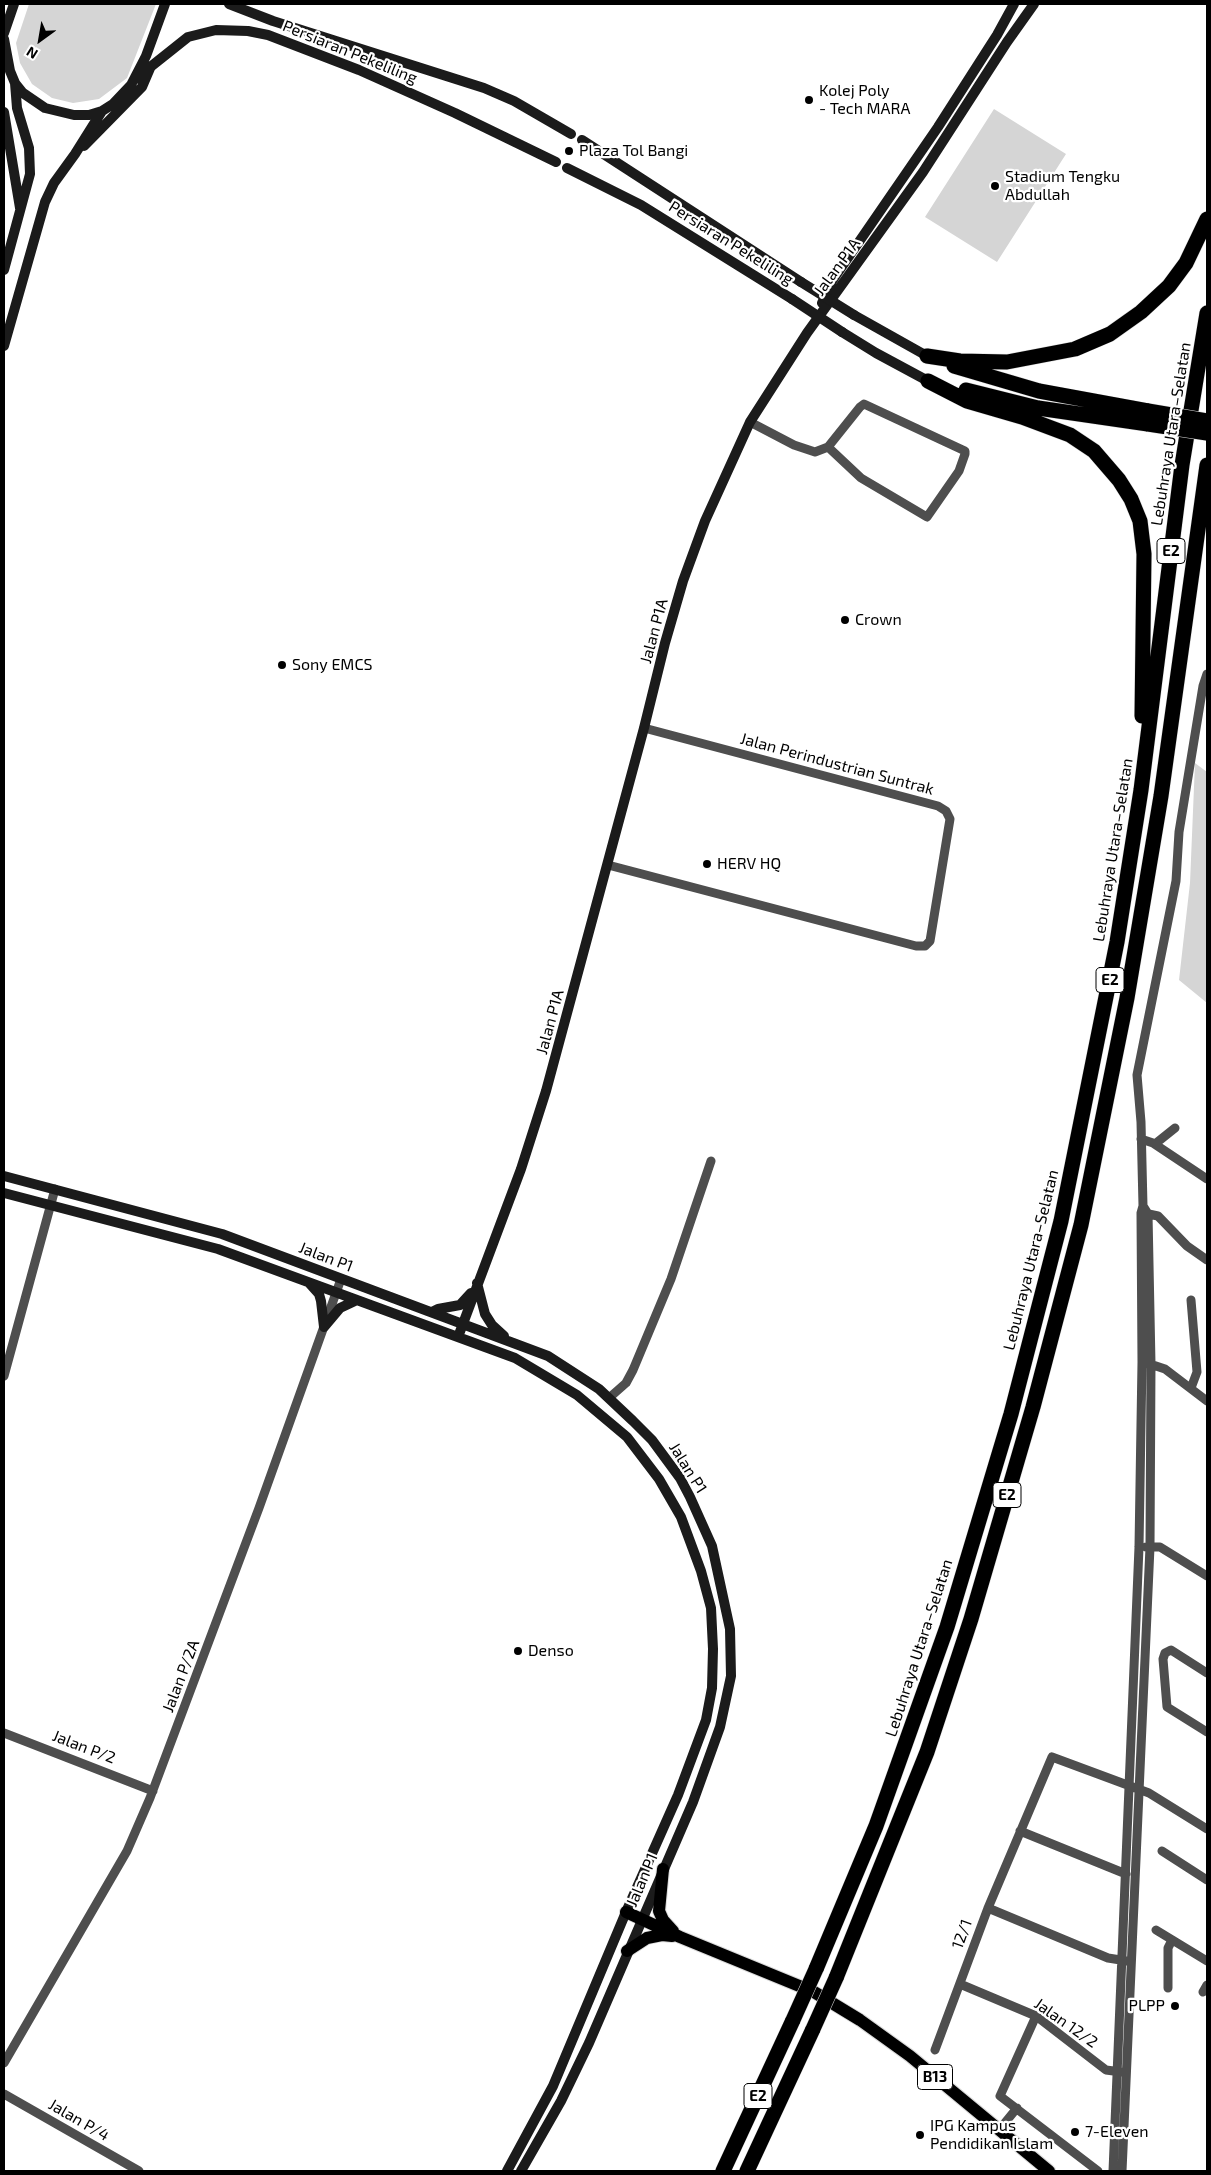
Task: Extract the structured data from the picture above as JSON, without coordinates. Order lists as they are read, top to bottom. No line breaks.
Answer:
{"streets":{"highway":["Lebuhraya Utara–Selatan","E2"],"main road":["Persiaran Pekeliling","Jalan P1A","Jalan P1","B13"],"street":["Jalan Perindustrian Suntrak","Jalan P/2A","Jalan P/2","12/1","Jalan 12/2","Jalan P/4"]},"crossings":[["Jalan P1A","Jalan Perindustrian Suntrak"],["Jalan P1A","Jalan P1"],["Jalan P1","Jalan P/2A"],["Jalan P1","B13"],["Jalan P/2A","Jalan P/2"],["12/1","Jalan 12/2"]],"places":["Kolej Poly - Tech MARA","Plaza Tol Bangi","Stadium Tengku Abdullah","Crown","Sony EMCS","HERV HQ","Denso","PLPP","7-Eleven","IPG Kampus Pendidikan Islam"],"north":"bottom left"}
